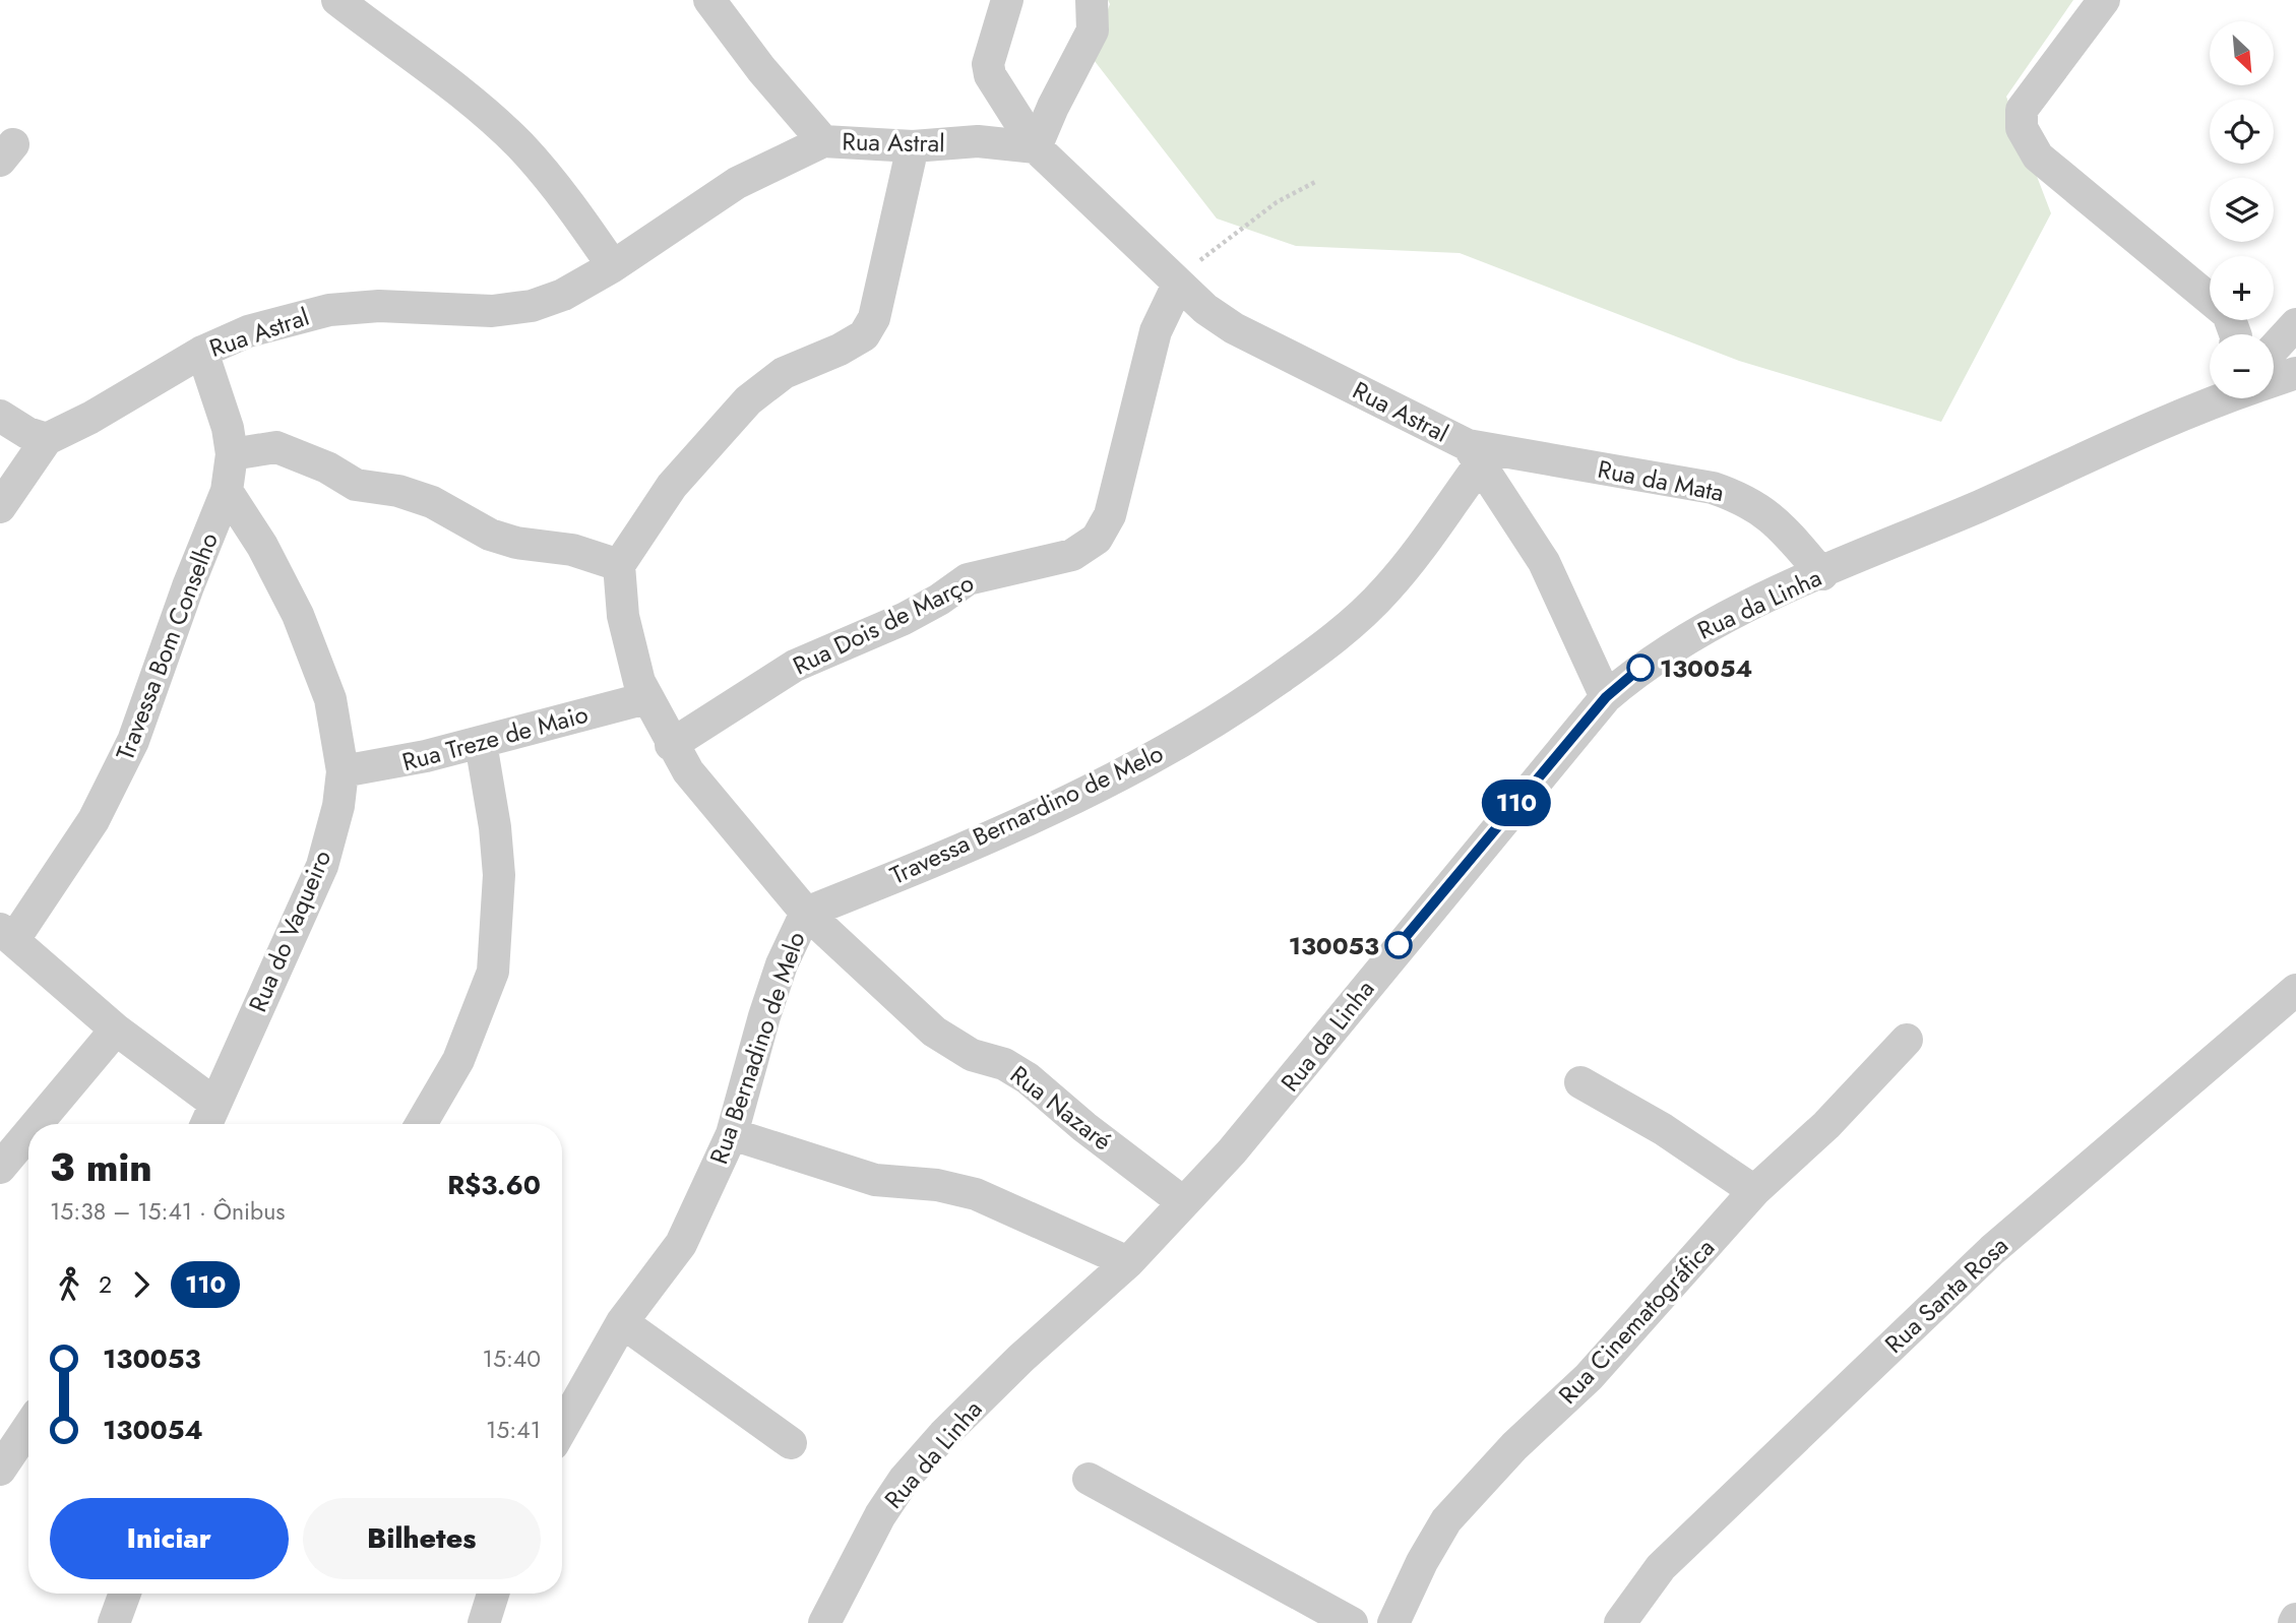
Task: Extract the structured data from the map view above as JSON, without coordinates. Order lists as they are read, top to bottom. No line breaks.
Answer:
{"streets":{"street":["Rua Astral","Rua da Mata","Rua da Linha","Rua Dois de Março","Travessa Bom Conselho","Rua Treze de Maio","Travessa Bernardino de Melo","Rua do Vaqueiro","Rua Bernadino de Melo","Rua Nazaré","Rua Santa Rosa","Rua Cinematográfica"]},"crossings":[["Rua Astral","Rua da Mata"],["Rua Astral","Rua Dois de Março"],["Rua Astral","Travessa Bom Conselho"],["Rua Astral","Travessa Bernardino de Melo"],["Rua da Mata","Rua da Linha"],["Rua da Mata","Travessa Bernardino de Melo"],["Rua da Linha","Rua Nazaré"],["Rua Dois de Março","Rua Bernadino de Melo"],["Travessa Bom Conselho","Rua do Vaqueiro"],["Rua Treze de Maio","Rua do Vaqueiro"],["Rua Treze de Maio","Rua Bernadino de Melo"],["Travessa Bernardino de Melo","Rua Bernadino de Melo"],["Travessa Bernardino de Melo","Rua Nazaré"],["Rua Bernadino de Melo","Rua Nazaré"]],"places":["130054","130053"],"lines":["bus line 110"],"north":"bottom right","page":{"on_map":"110","map_buttons":["+","−"],"heading":["3 min","15:38 – 15:41 · Ônibus","R$3.60"],"legs":["2","110"],"list":[{"name":"130053","value":"15:40"},{"name":"130054","value":"15:41"}],"buttons":["Iniciar","Bilhetes"]}}
